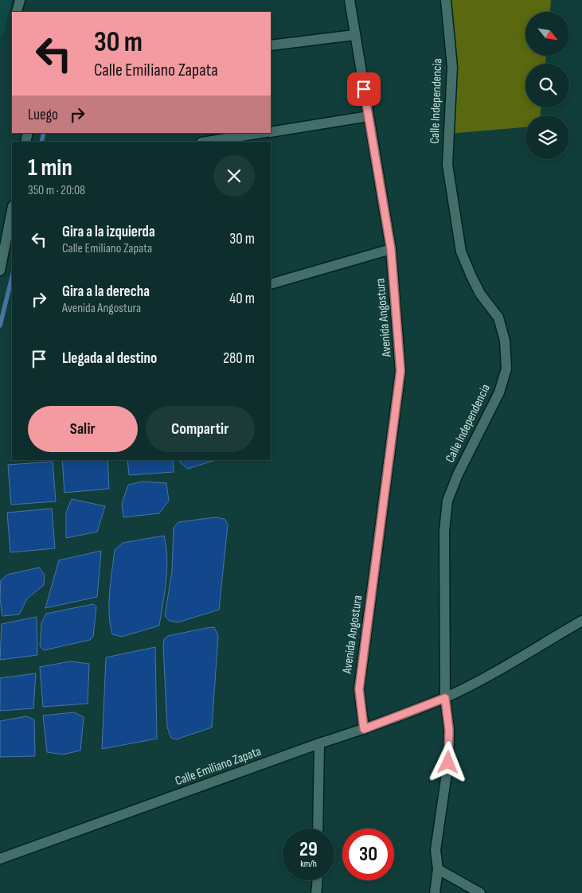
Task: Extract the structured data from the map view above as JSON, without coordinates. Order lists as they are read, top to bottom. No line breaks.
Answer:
{"streets":{"street":["Calle Independencia","Avenida Angostura","Calle Emiliano Zapata"]},"crossings":[["Calle Independencia","Calle Emiliano Zapata"],["Avenida Angostura","Calle Emiliano Zapata"]],"north":"bottom right","page":{"turn":["30 m","Calle Emiliano Zapata"],"then":"Luego","heading":["1 min","350 m · 20:08"],"list":[{"name":"Gira a la izquierda","note":"Calle Emiliano Zapata","value":"30 m"},{"name":"Gira a la derecha","note":"Avenida Angostura","value":"40 m"},{"name":"Llegada al destino","value":"280 m"}],"buttons":["Salir","Compartir"],"speed":"29 km/h","limit":"30"}}
